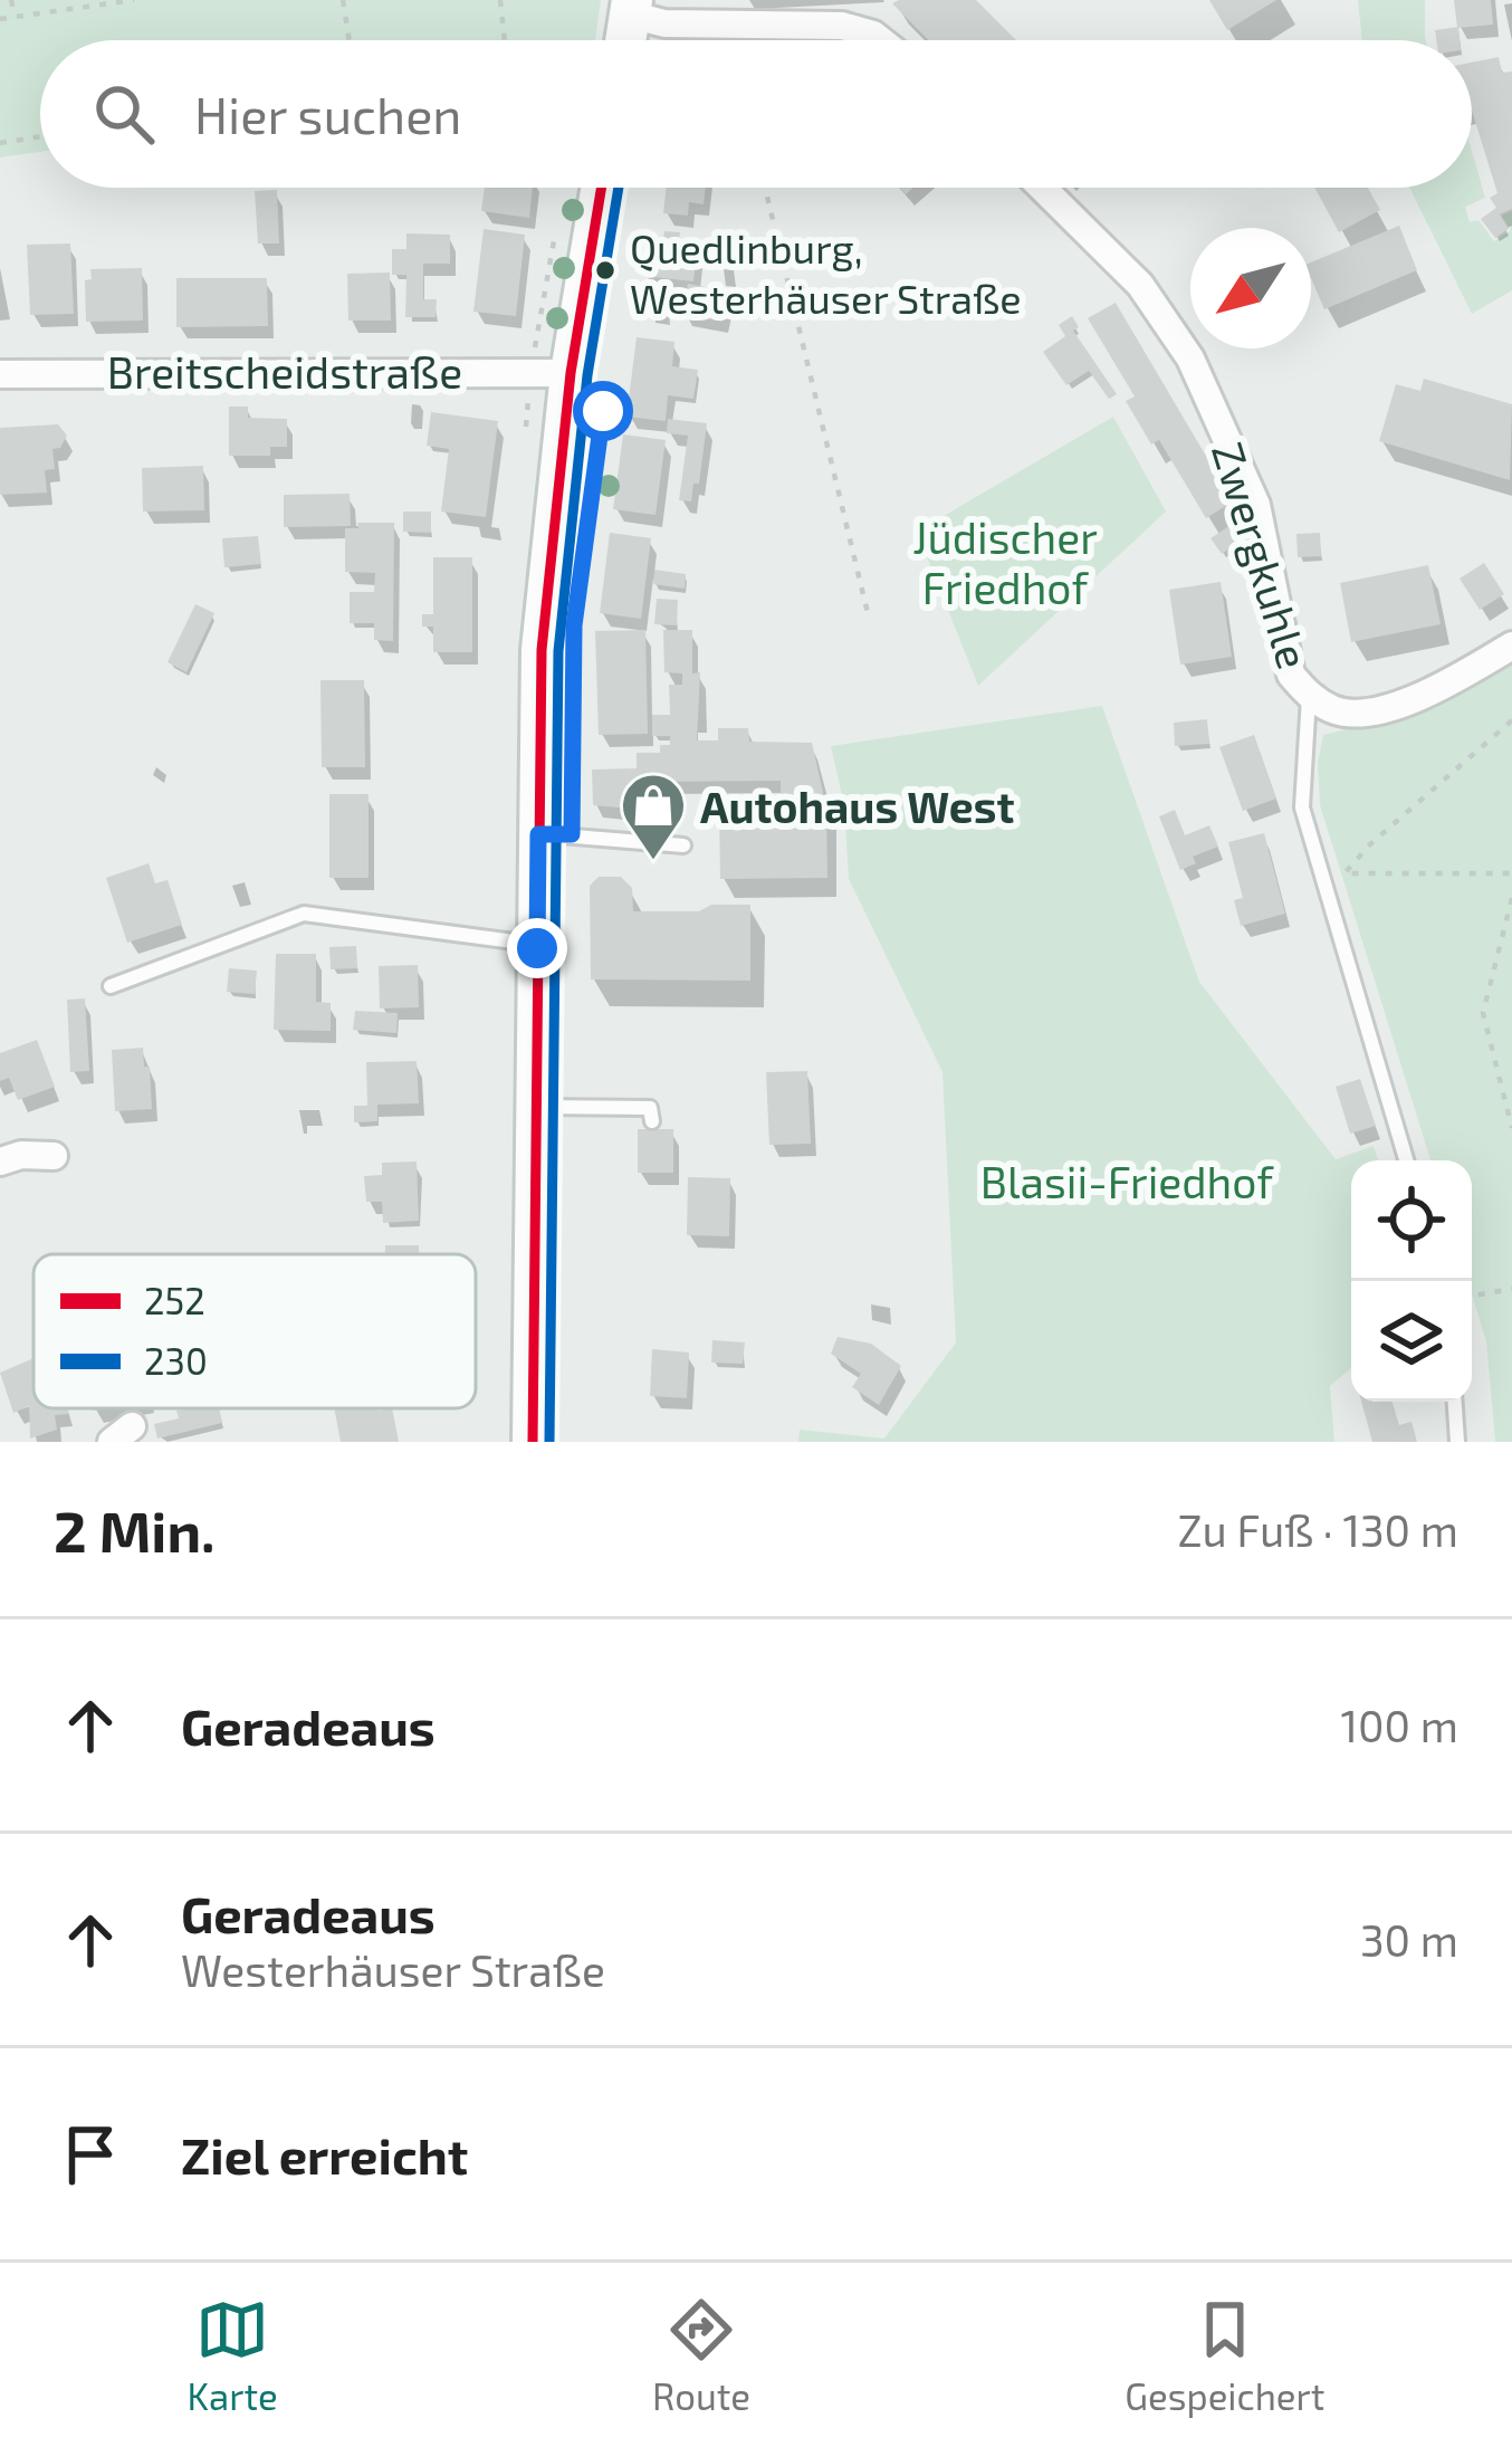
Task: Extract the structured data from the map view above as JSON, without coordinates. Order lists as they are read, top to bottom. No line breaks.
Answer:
{"streets":{"street":["Breitscheidstraße","Zwergkuhle"]},"parks":["Jüdischer Friedhof","Blasii-Friedhof"],"places":{"other":["Quedlinburg, Westerhäuser Straße"],"shop":["Autohaus West"]},"lines":["transit line 252","transit line 230"],"legend":["252","230"],"north":"bottom left","page":{"search":"Hier suchen","heading":["2 Min.","Zu Fuß · 130 m"],"list":[["Geradeaus","100 m"],["Geradeaus","Westerhäuser Straße","30 m"],"Ziel erreicht"],"nav":["Karte","Route","Gespeichert"]}}
